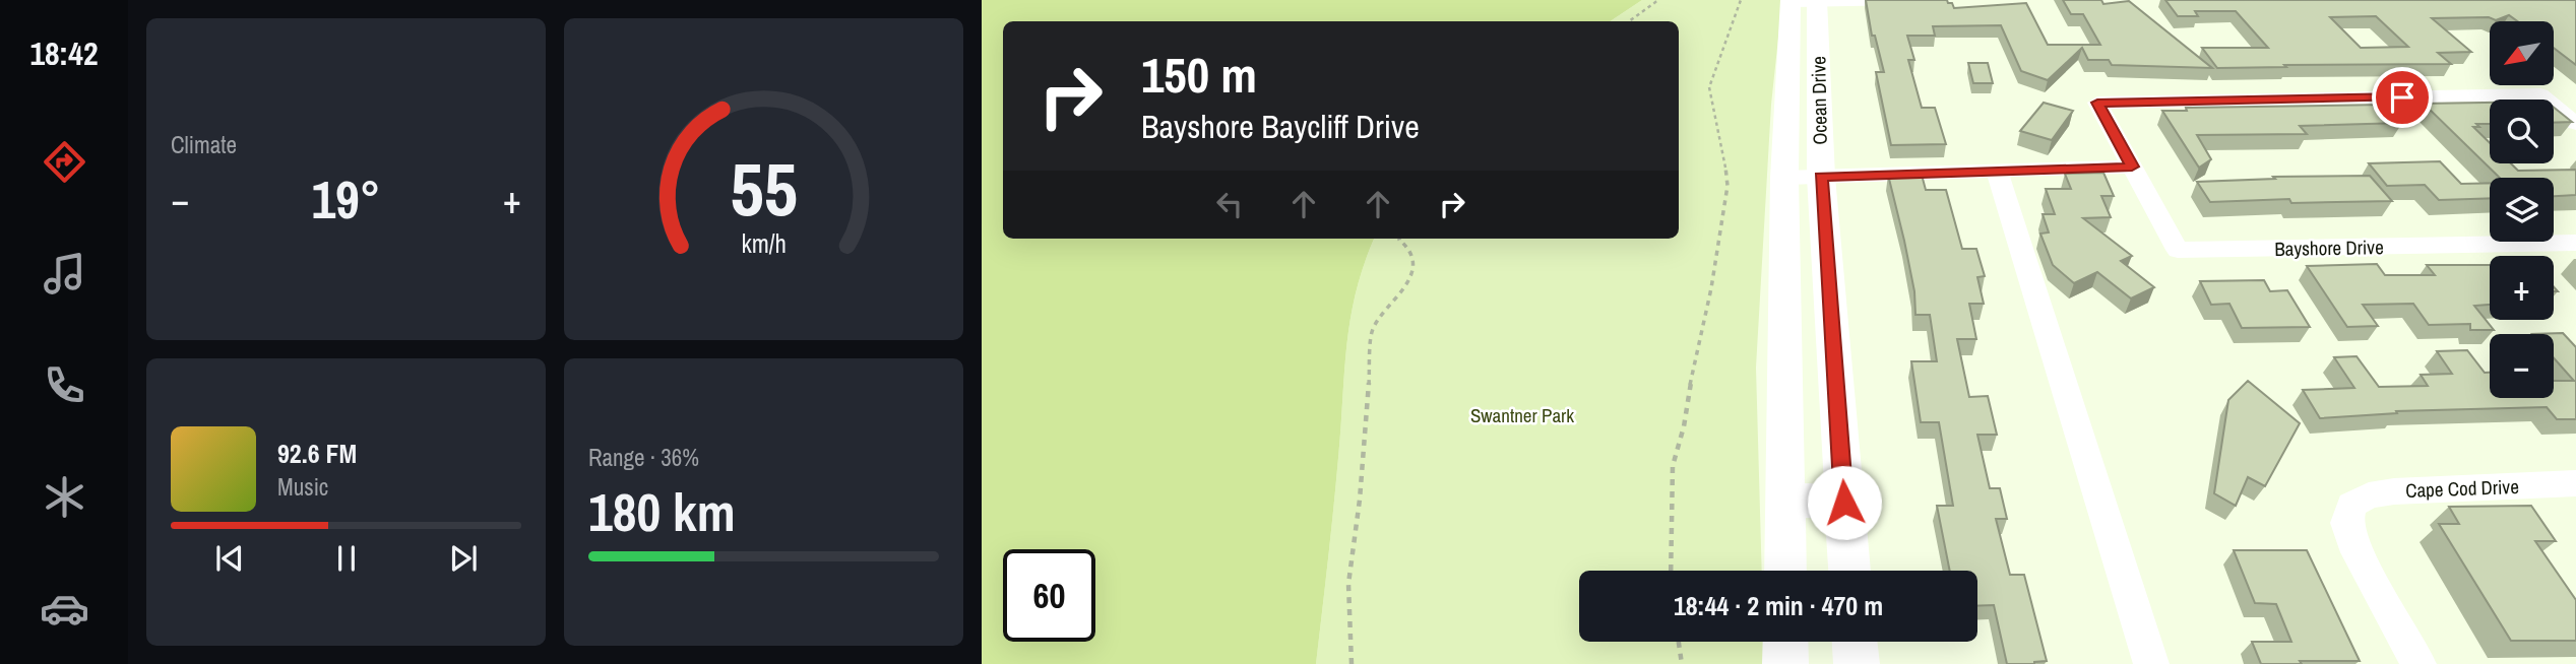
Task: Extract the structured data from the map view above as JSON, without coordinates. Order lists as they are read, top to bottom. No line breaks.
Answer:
{"streets":{"main road":["Ocean Drive"],"street":["Bayshore Drive","Cape Cod Drive"]},"parks":["Swantner Park"],"north":"bottom left","page":{"tabs":"18:42","tile":["Climate",["Range · 36%","180 km"]],"map_buttons":["+","−"],"turn":["150 m","Bayshore Baycliff Drive"],"heat":["−","19°","+"],"song":["92.6 FM","Music"],"limit":"60","trip":"18:44 · 2 min · 470 m","gauge":["55","km/h"]}}
